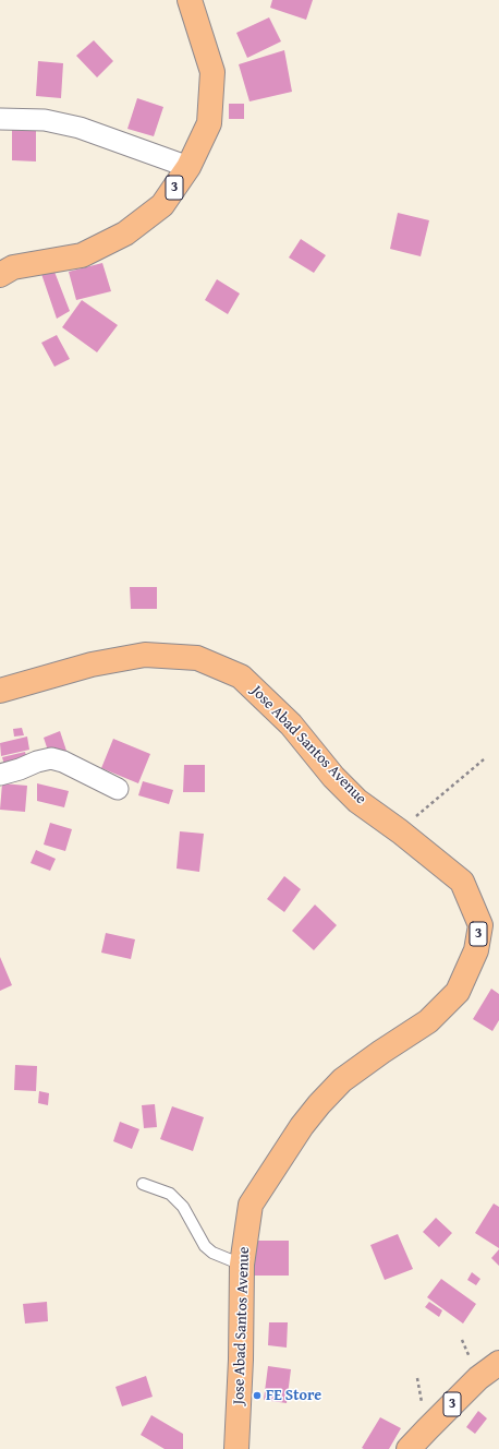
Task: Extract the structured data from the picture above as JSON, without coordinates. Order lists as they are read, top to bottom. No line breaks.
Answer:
{"streets":{"highway":["3","Jose Abad Santos Avenue"]},"places":["FE Store"]}
